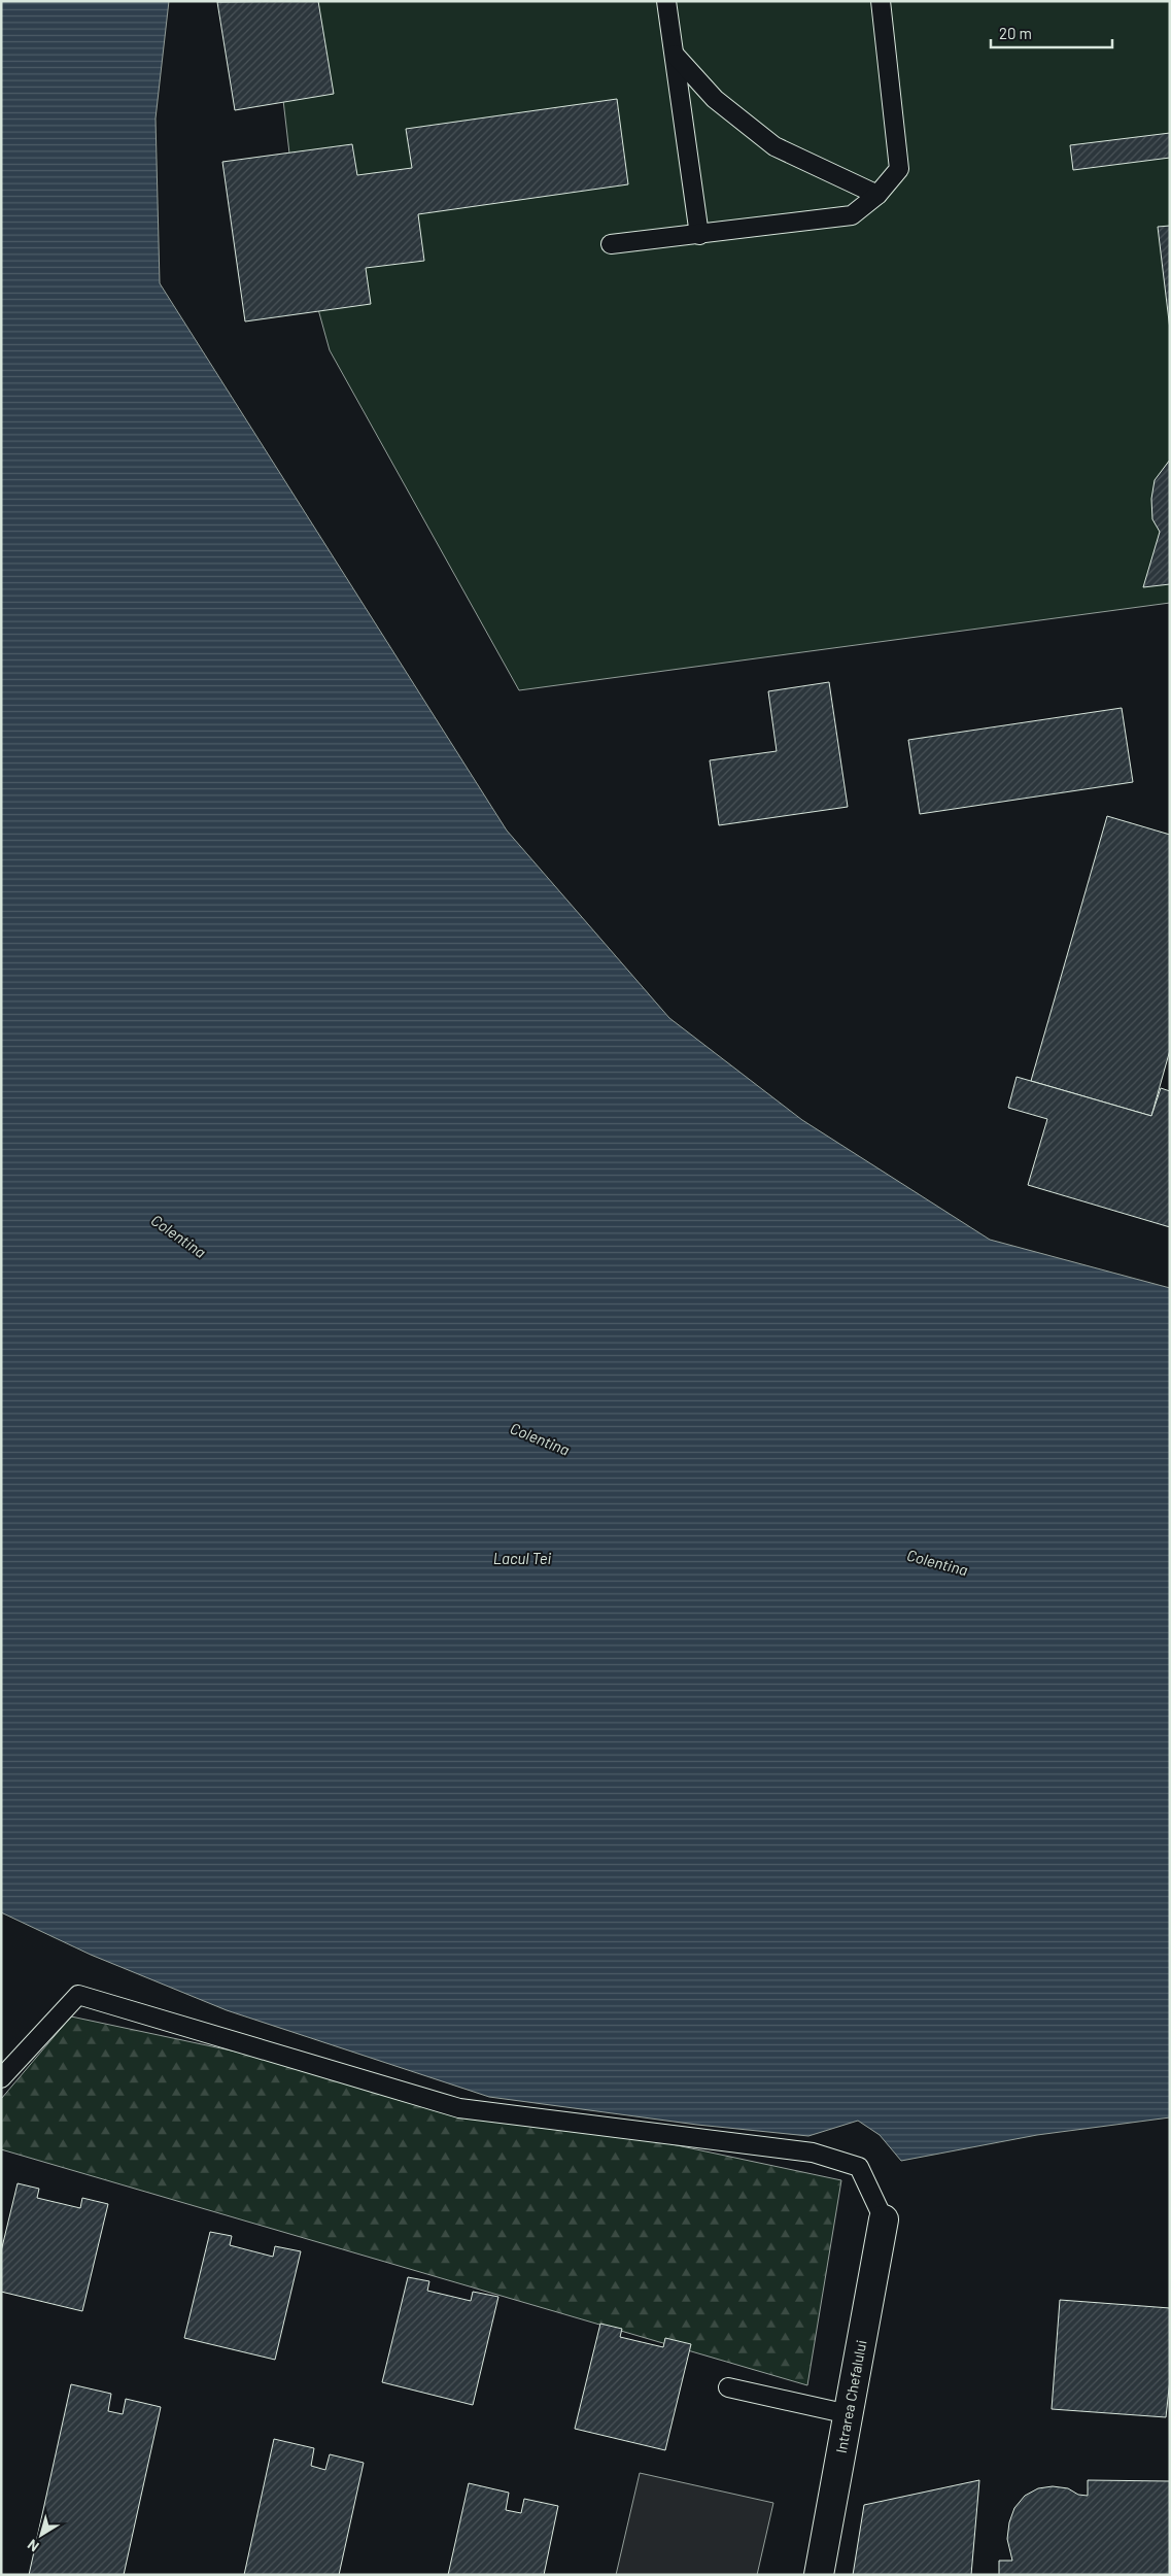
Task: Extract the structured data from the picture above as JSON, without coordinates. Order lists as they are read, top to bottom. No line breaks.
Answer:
{"streets":{"street":["Intrarea Chefalului"]},"water":["Colentina","Lacul Tei"],"scale_bar":"20 m","north":"bottom left"}
